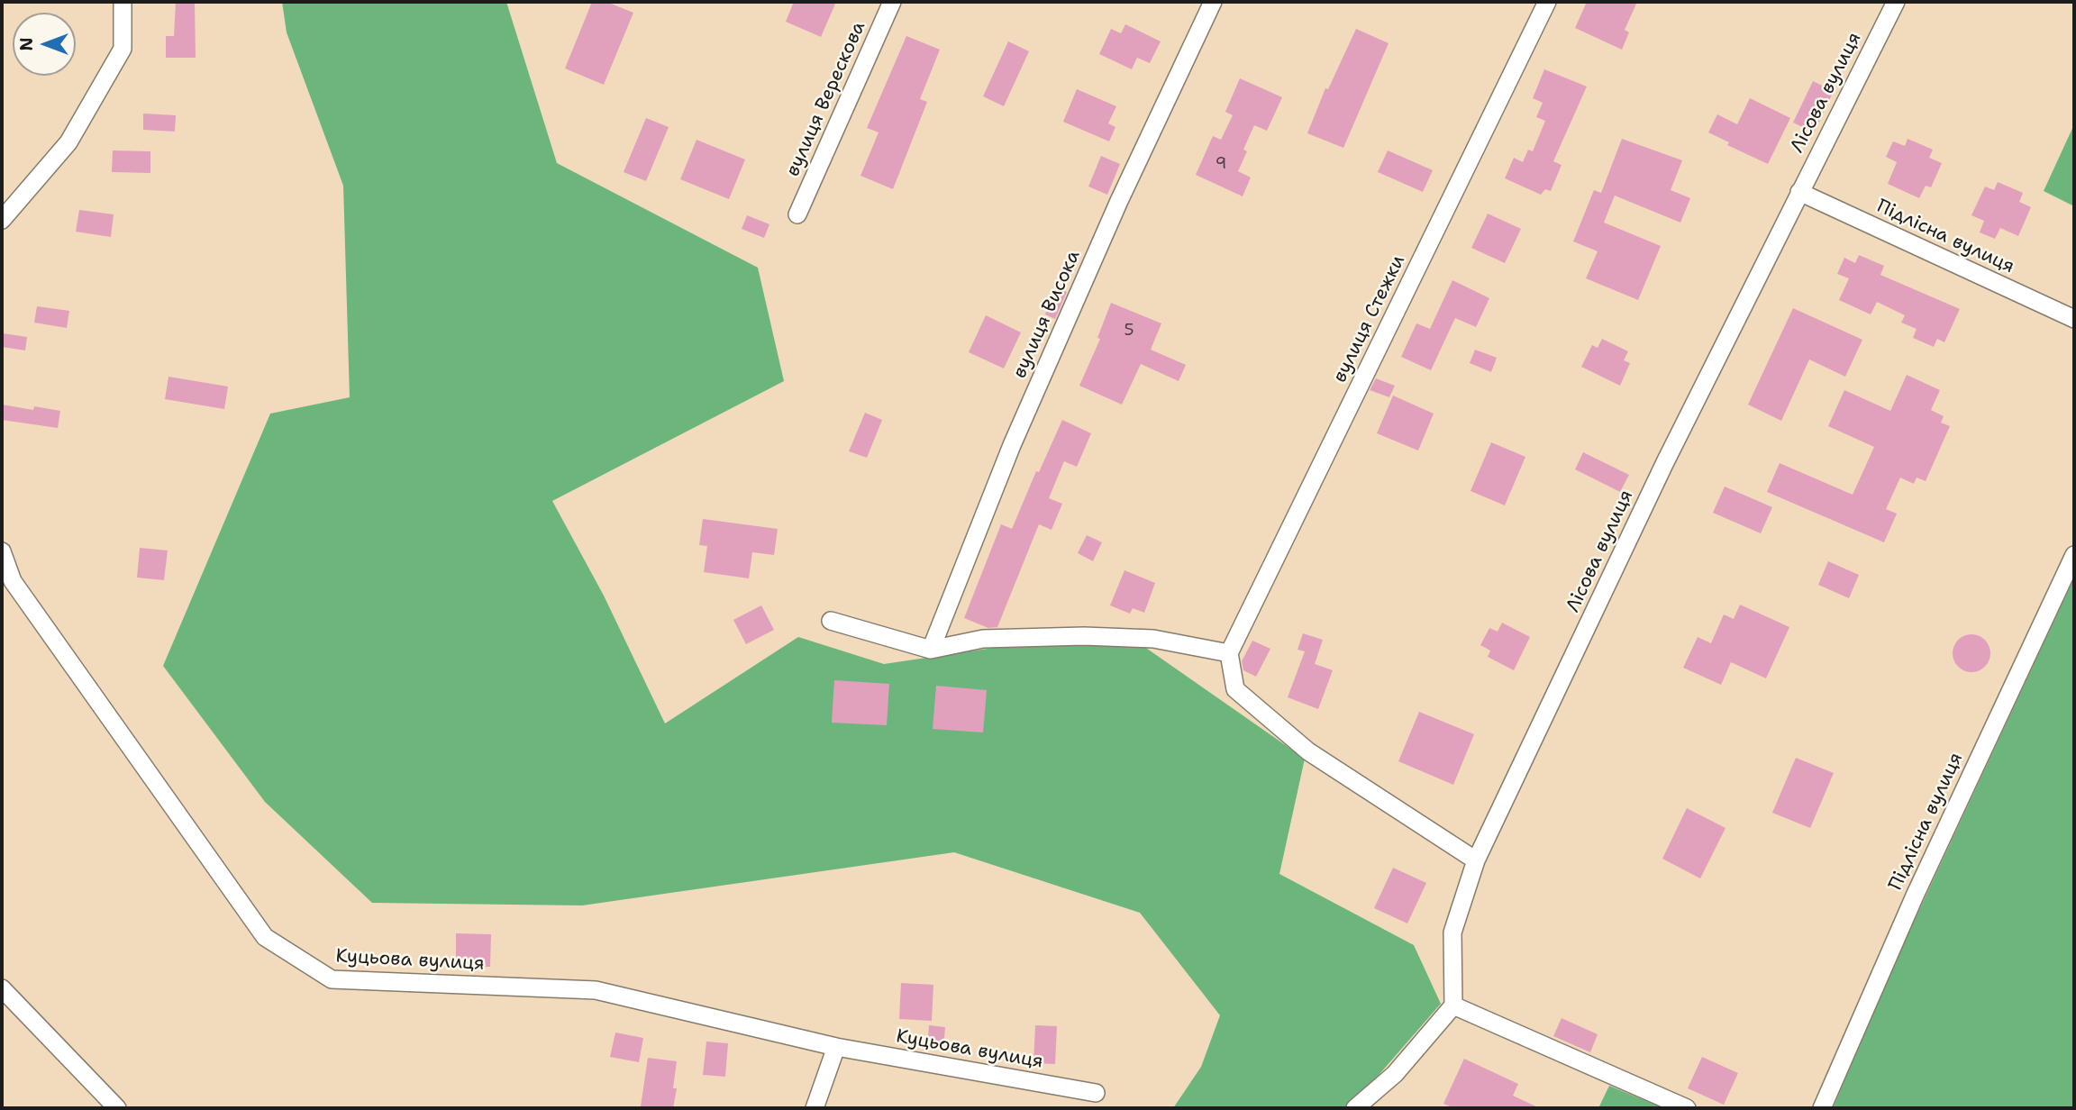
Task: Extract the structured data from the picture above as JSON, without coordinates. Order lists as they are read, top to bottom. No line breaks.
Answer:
{"streets":{"street":["Лісова вулиця","вулиця Верескова","Підлісна вулиця","вулиця Висока","вулиця Стежки","Куцьова вулиця"]},"crossings":[["Лісова вулиця","Підлісна вулиця"]],"house_numbers":["9","5"],"north":"left"}
